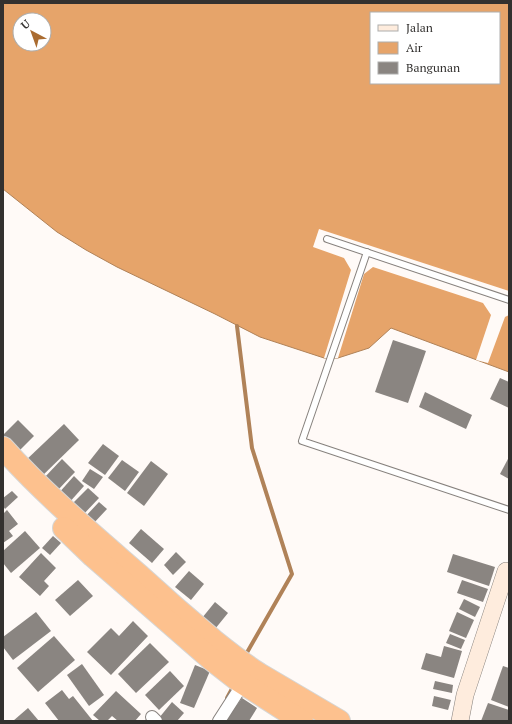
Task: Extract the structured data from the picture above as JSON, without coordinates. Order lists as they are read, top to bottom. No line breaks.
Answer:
{"legend":["Jalan","Air","Bangunan"],"north":"top left"}
